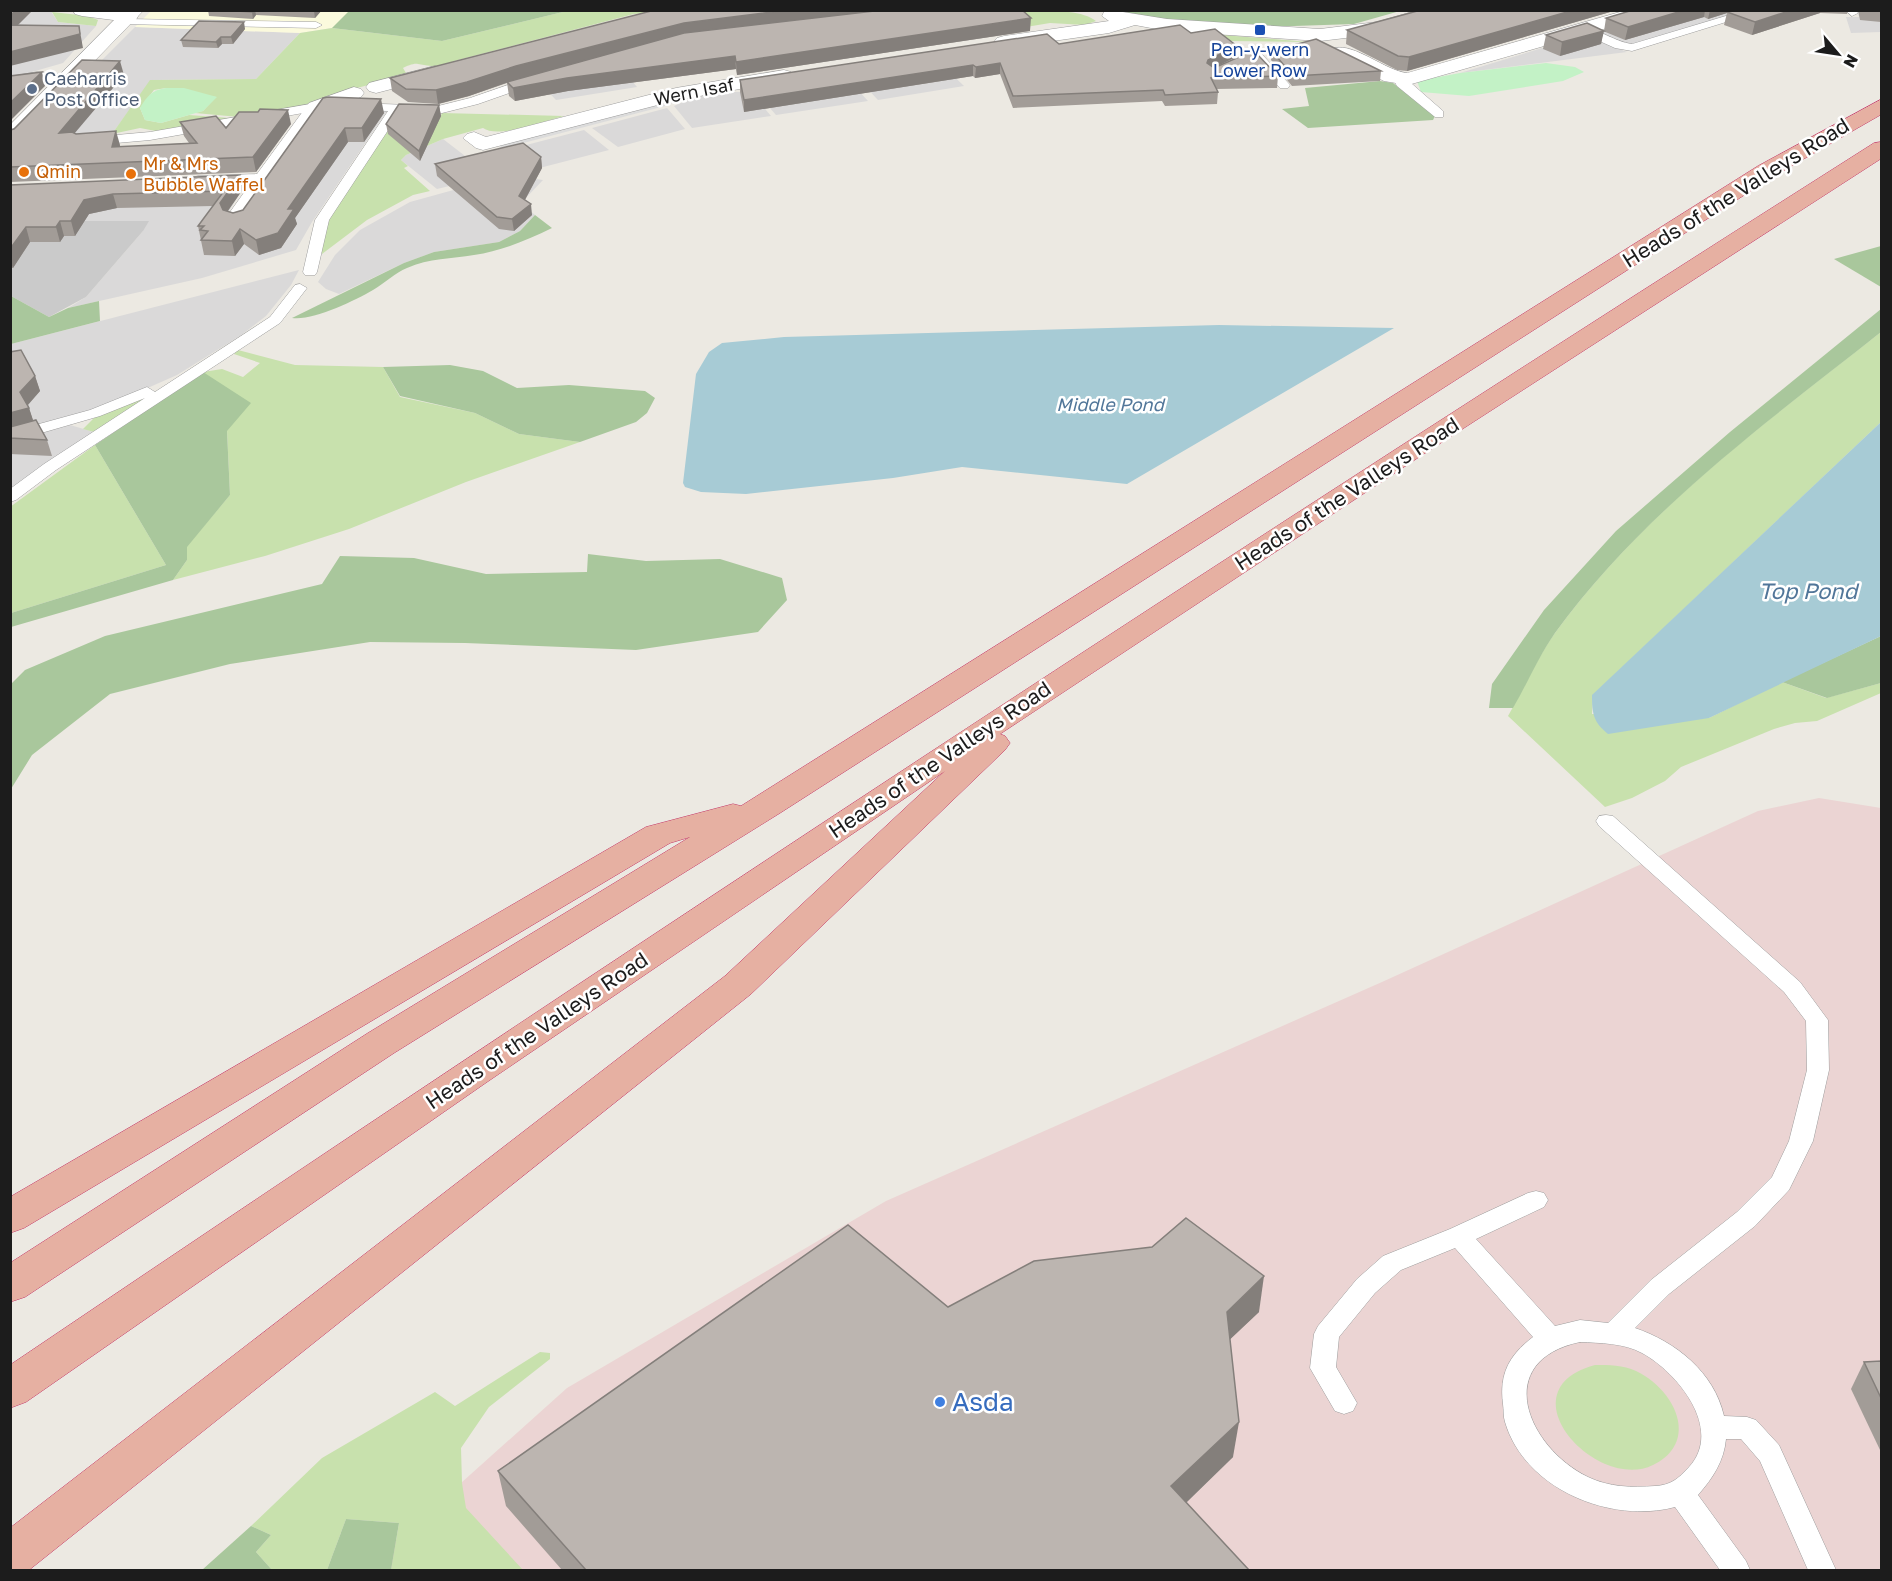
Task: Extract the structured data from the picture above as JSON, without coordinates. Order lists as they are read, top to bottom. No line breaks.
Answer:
{"streets":{"highway":["Heads of the Valleys Road"],"street":["Wern Isaf"]},"water":["Middle Pond","Top Pond"],"places":{"transit":["Pen-y-wern Lower Row"],"other":["Caeharris Post Office","Qmin","Mr & Mrs Bubble Waffel","Asda"]},"north":"bottom right"}
